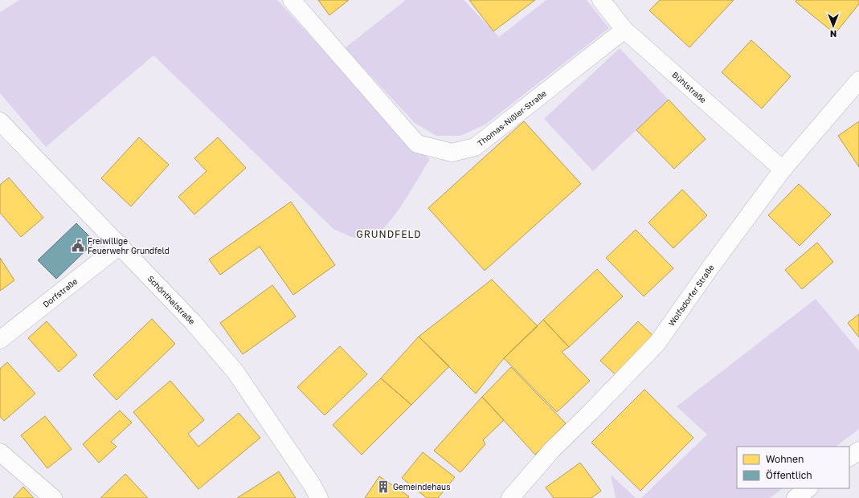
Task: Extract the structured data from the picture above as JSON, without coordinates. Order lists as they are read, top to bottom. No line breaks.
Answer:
{"streets":{"street":["Bühlstraße","Thomas-Nißler-Straße","Dorfstraße","Wolfsdorfer Straße","Schönthalstraße"]},"crossings":[["Bühlstraße","Thomas-Nißler-Straße"],["Bühlstraße","Wolfsdorfer Straße"],["Dorfstraße","Schönthalstraße"]],"districts":["GRUNDFELD"],"places":{"public building":["Freiwillige Feuerwehr Grundfeld"],"building":["Gemeindehaus"]},"legend":["Wohnen","Öffentlich"],"north":"bottom"}
